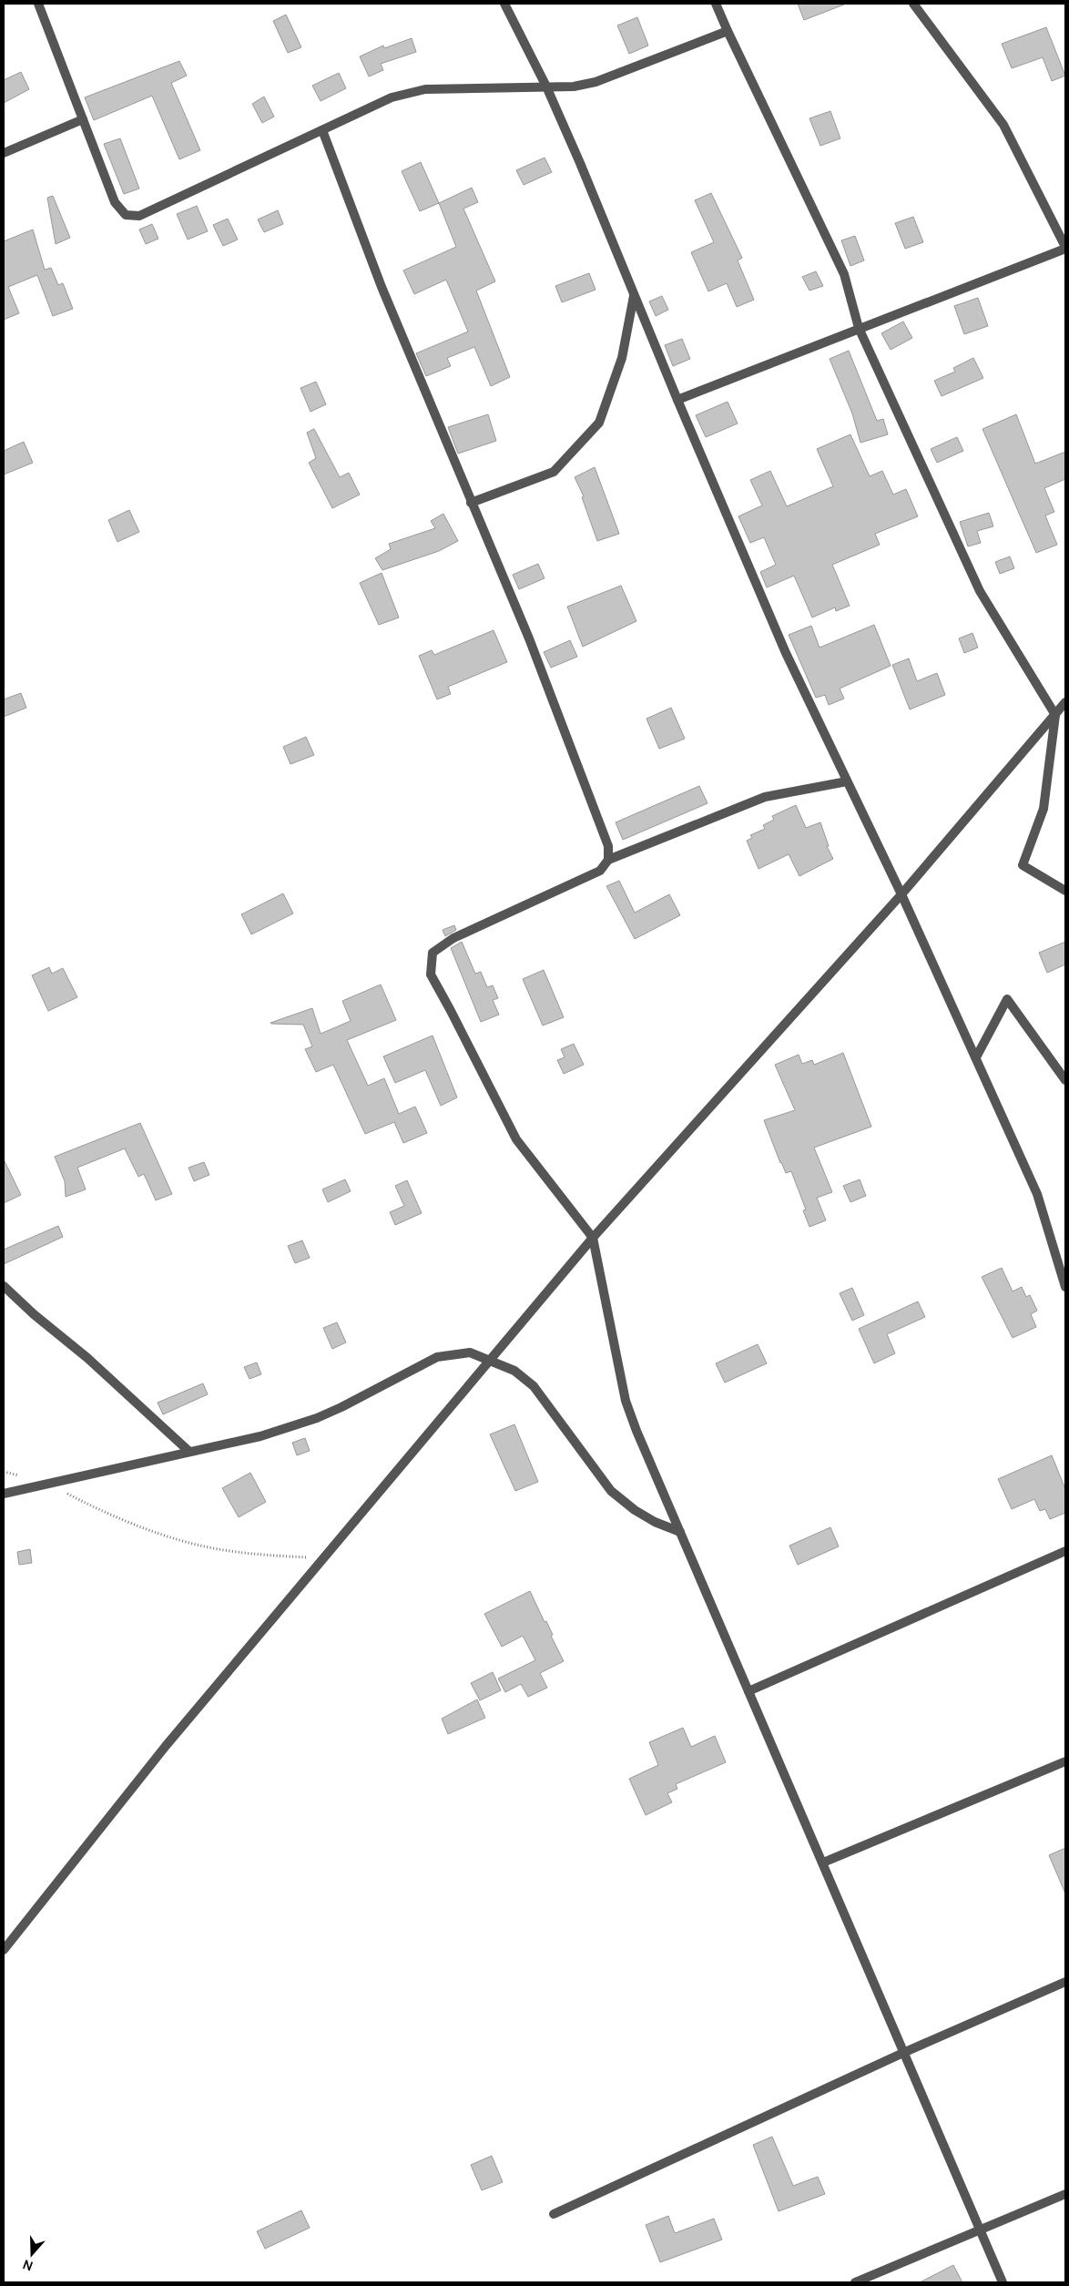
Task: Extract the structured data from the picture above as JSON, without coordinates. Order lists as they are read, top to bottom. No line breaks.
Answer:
{"north":"bottom"}
